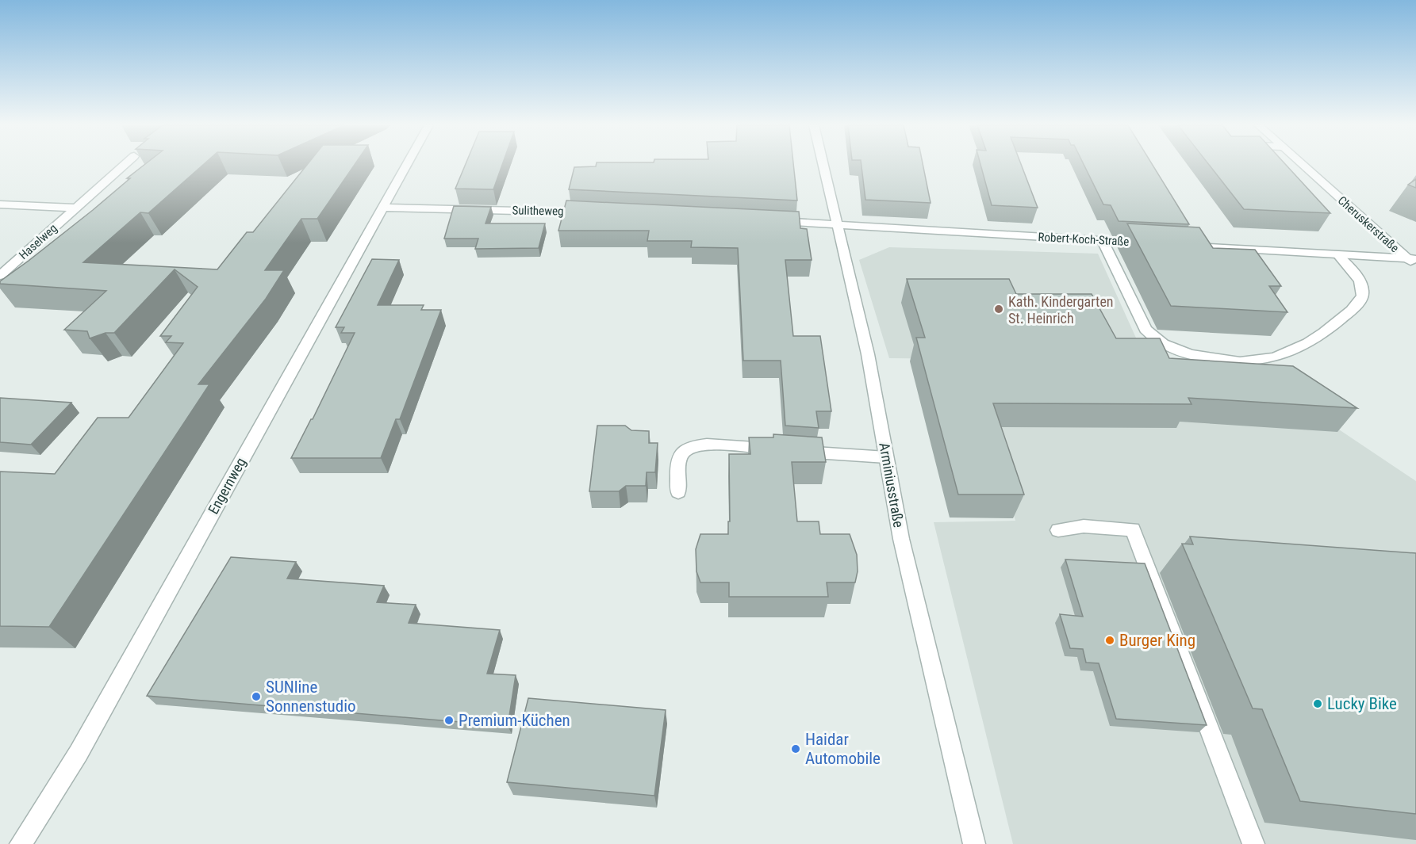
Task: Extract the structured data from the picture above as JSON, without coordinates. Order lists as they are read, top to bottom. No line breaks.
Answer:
{"streets":{"street":["Sulitheweg","Cheruskerstraße","Robert-Koch-Straße","Haselweg","Arminiusstraße","Engernweg"]},"crossings":[["Sulitheweg","Engernweg"],["Robert-Koch-Straße","Arminiusstraße"]],"places":["Kath. Kindergarten St. Heinrich","Burger King","SUNline Sonnenstudio","Lucky Bike","Premium-Küchen","Haidar Automobile"]}
